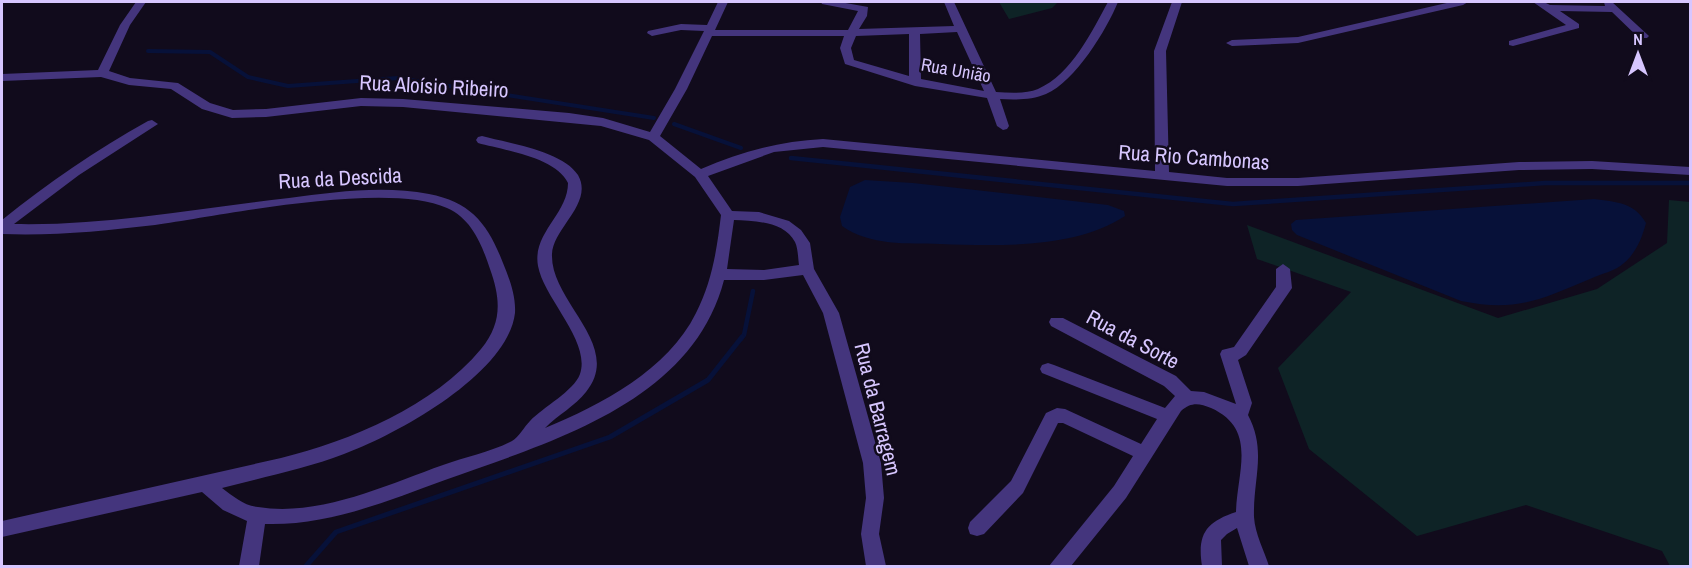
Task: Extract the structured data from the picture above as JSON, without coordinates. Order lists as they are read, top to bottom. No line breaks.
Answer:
{"streets":{"street":["Rua União","Rua Aloísio Ribeiro","Rua Rio Cambonas","Rua da Descida","Rua da Sorte","Rua da Barragem"]},"crossings":[["Rua Aloísio Ribeiro","Rua Rio Cambonas"]],"north":"top"}
